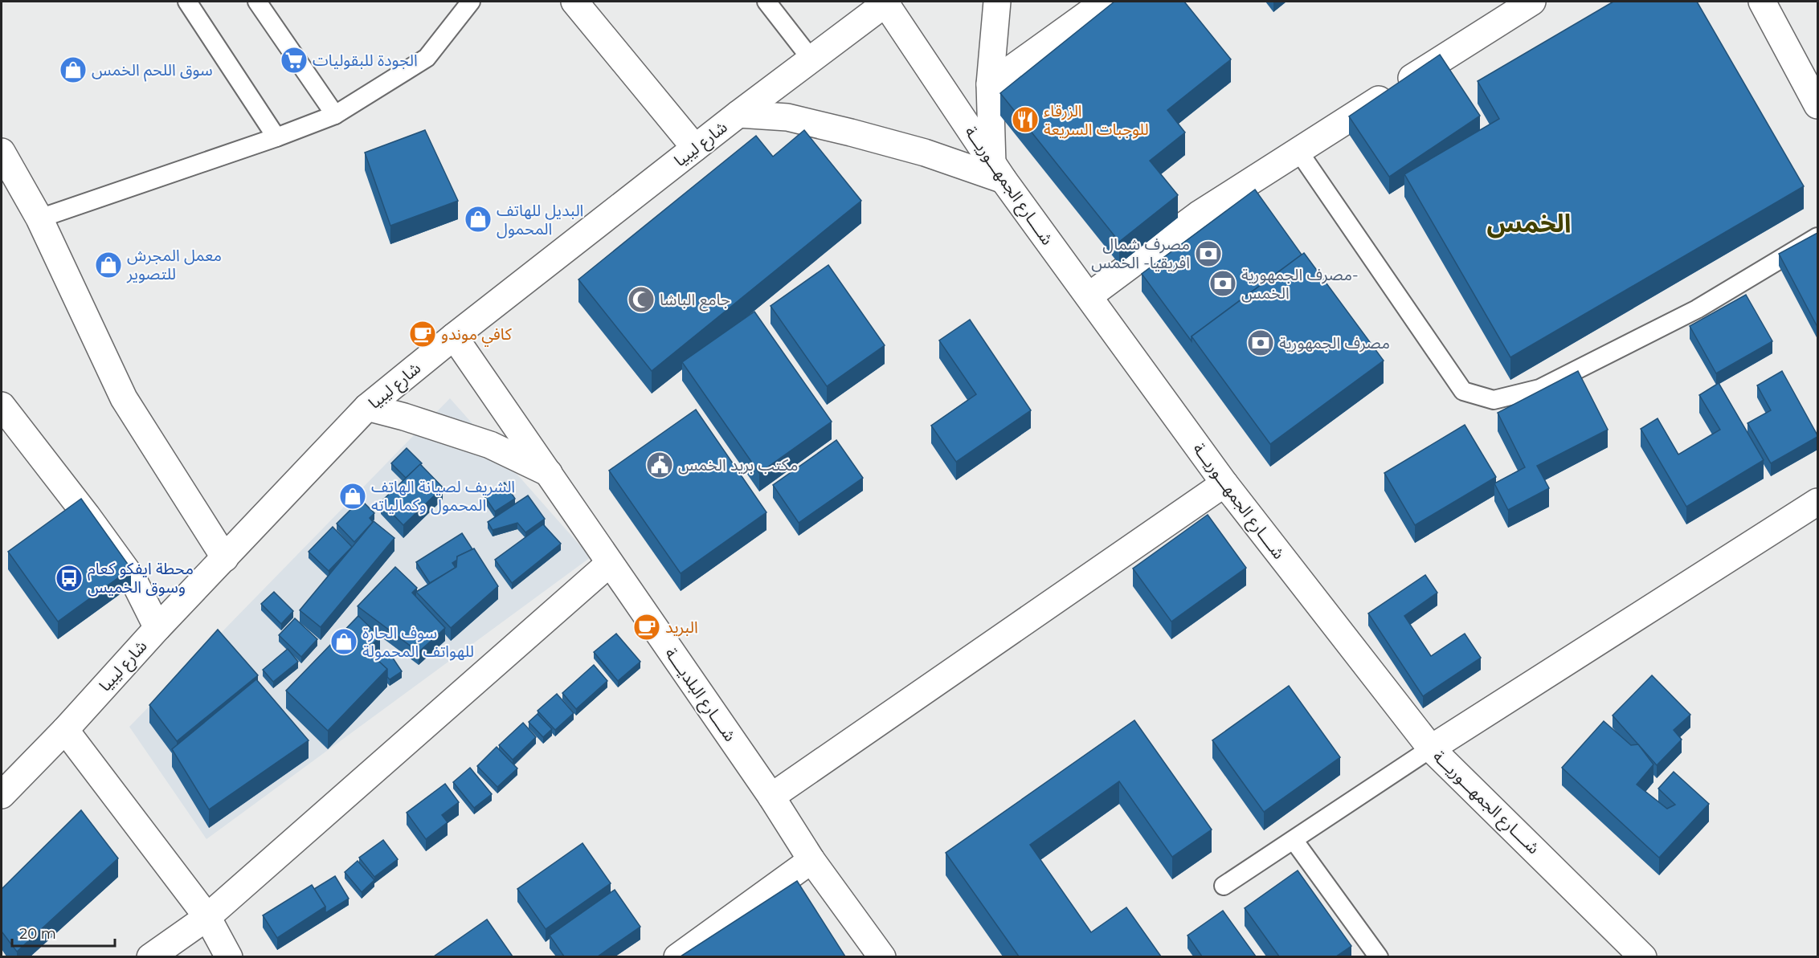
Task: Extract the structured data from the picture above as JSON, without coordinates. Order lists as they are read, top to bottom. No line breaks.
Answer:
{"streets":{"street":["شارع ليبيا","شــــارع الجمهـــوريـــة","شــــارع البلديــــة"]},"crossings":[["شارع ليبيا","شــــارع الجمهـــوريـــة"],["شارع ليبيا","شــــارع البلديــــة"]],"districts":["الخمس"],"places":{"supermarket":["الجودة للبقوليات"],"shop":["سوق اللحم الخمس","البديل للهاتف المحمول","معمل المجرش للتصوير","الشريف لصيانة الهاتف المحمول وكمالياته","سوف الحارة للهواتف المحمولة"],"restaurant":["الزرقاء للوجبات السريعة"],"bank":["مصرف شمال افريقيا- الخمس","مصرف الجمهورية- الخمس","مصرف الجمهورية"],"mosque":["جامع الباشا"],"cafe":["كافي موندو","البريد"],"public building":["مكتب بريد الخمس"],"bus stop":["محطة ايفكو كعام وسوق الخميس"]},"scale_bar":"20 m"}
